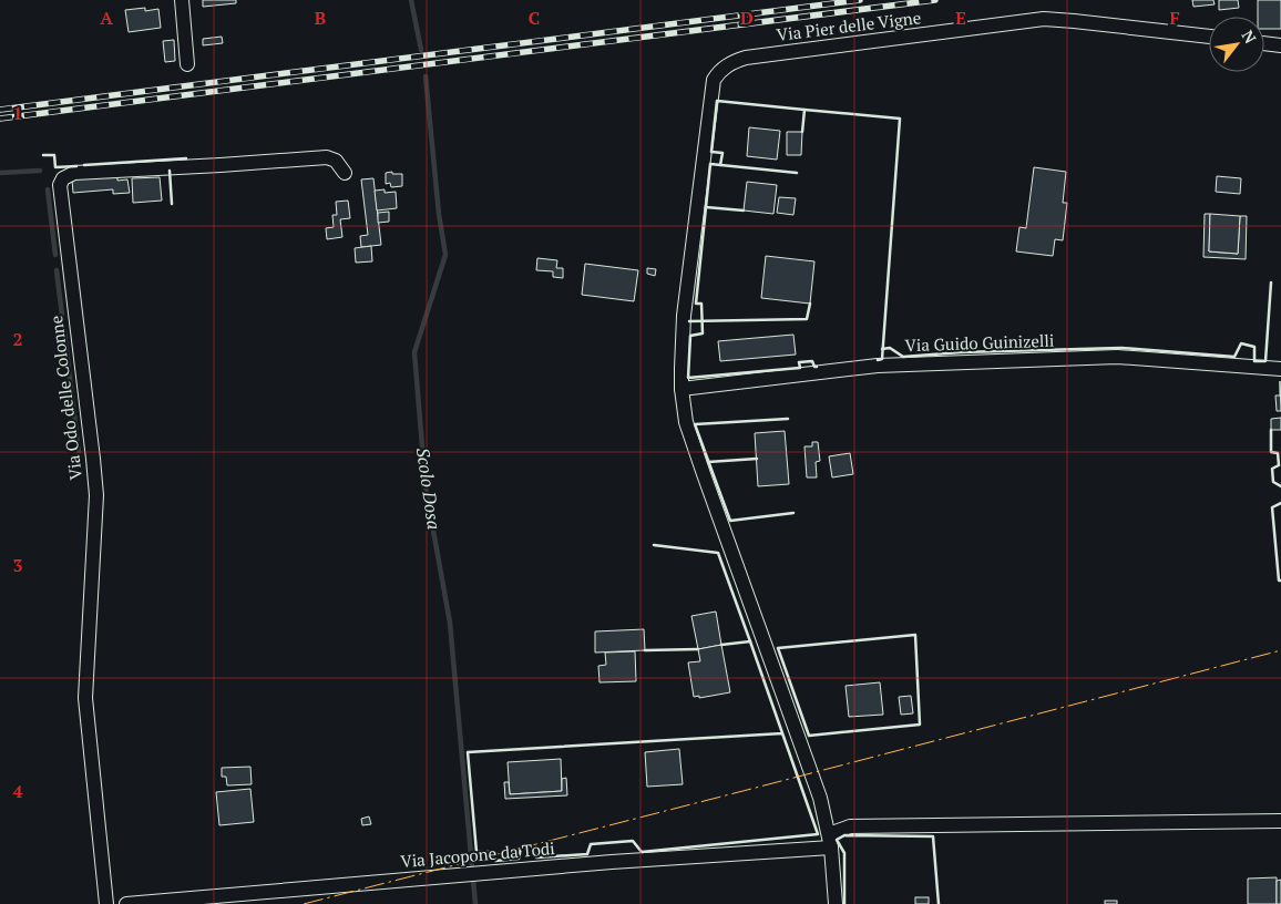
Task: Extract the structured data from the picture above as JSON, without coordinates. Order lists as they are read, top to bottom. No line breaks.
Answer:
{"streets":{"street":["Via Pier delle Vigne","Via Guido Guinizelli","Via Odo delle Colonne","Via Jacopone da Todi"]},"crossings":[["Via Pier delle Vigne","Via Guido Guinizelli"]],"water":["Scolo Dosa"],"north":"top right","grid":{"columns":["A","B","C","D","E","F"],"rows":["1","2","3","4"]}}
